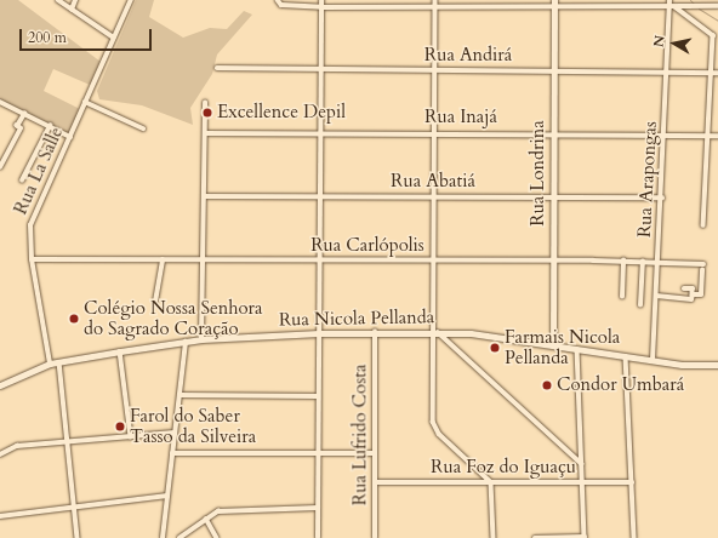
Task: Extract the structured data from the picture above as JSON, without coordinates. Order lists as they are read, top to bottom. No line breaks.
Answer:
{"streets":{"main road":["Rua Londrina","Rua Nicola Pellanda"],"street":["Rua Andirá","Rua Inajá","Rua La Salle","Rua Arapongas","Rua Abatiá","Rua Carlópolis","Rua Lufrido Costa","Rua Foz do Iguaçu"]},"crossings":[["Rua Andirá","Rua Londrina"],["Rua Andirá","Rua Arapongas"],["Rua Inajá","Rua Londrina"],["Rua Inajá","Rua Arapongas"],["Rua La Salle","Rua Carlópolis"],["Rua La Salle","Rua Nicola Pellanda"],["Rua Londrina","Rua Abatiá"],["Rua Londrina","Rua Carlópolis"],["Rua Londrina","Rua Nicola Pellanda"],["Rua Arapongas","Rua Abatiá"],["Rua Arapongas","Rua Carlópolis"],["Rua Arapongas","Rua Nicola Pellanda"],["Rua Nicola Pellanda","Rua Lufrido Costa"],["Rua Lufrido Costa","Rua Foz do Iguaçu"]],"places":["Excellence Depil","Colégio Nossa Senhora do Sagrado Coração","Farmais Nicola Pellanda","Condor Umbará","Farol do Saber Tasso da Silveira"],"scale_bar":"200 m","north":"left"}
